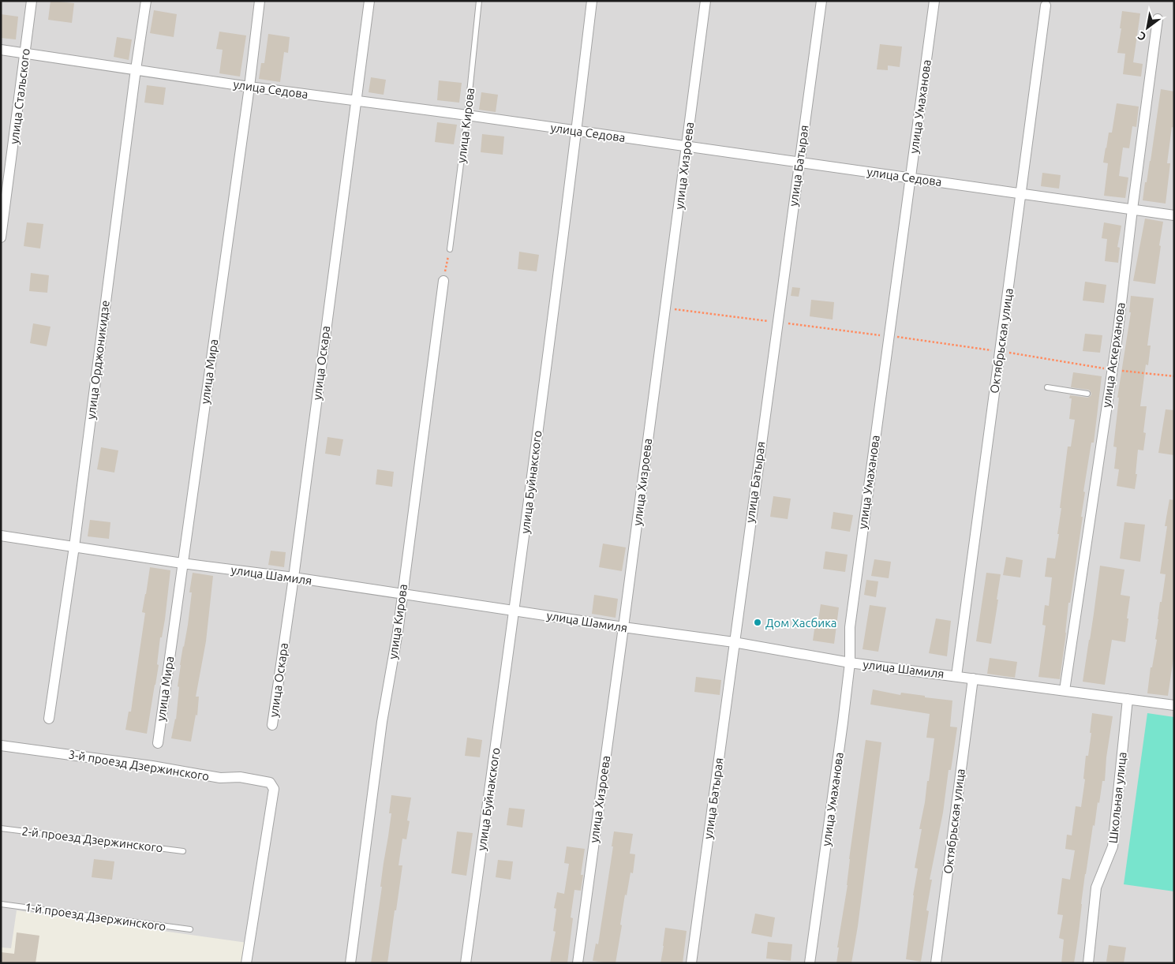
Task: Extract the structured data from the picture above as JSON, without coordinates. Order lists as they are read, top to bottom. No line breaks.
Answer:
{"streets":{"street":["улица Седова","улица Стальского","улица Умаханова","улица Кирова","улица Хизроева","улица Батырая","Октябрьская улица","улица Аскерханова","улица Орджоникидзе","улица Оскара","улица Мира","улица Буйнакского","улица Шамиля","3-й проезд Дзержинского","Школьная улица"],"lane":["2-й проезд Дзержинского","1-й проезд Дзержинского"]},"crossings":[["улица Седова","улица Стальского"],["улица Седова","улица Умаханова"],["улица Седова","улица Кирова"],["улица Седова","улица Хизроева"],["улица Седова","улица Батырая"],["улица Седова","Октябрьская улица"],["улица Седова","улица Аскерханова"],["улица Седова","улица Орджоникидзе"],["улица Седова","улица Оскара"],["улица Седова","улица Мира"],["улица Седова","улица Буйнакского"],["улица Умаханова","улица Шамиля"],["улица Кирова","улица Шамиля"],["улица Хизроева","улица Шамиля"],["улица Батырая","улица Шамиля"],["Октябрьская улица","улица Шамиля"],["улица Аскерханова","улица Шамиля"],["улица Орджоникидзе","улица Шамиля"],["улица Оскара","улица Шамиля"],["улица Мира","улица Шамиля"],["улица Буйнакского","улица Шамиля"],["улица Шамиля","Школьная улица"]],"places":["Дом Хасбика"],"north":"bottom left"}
